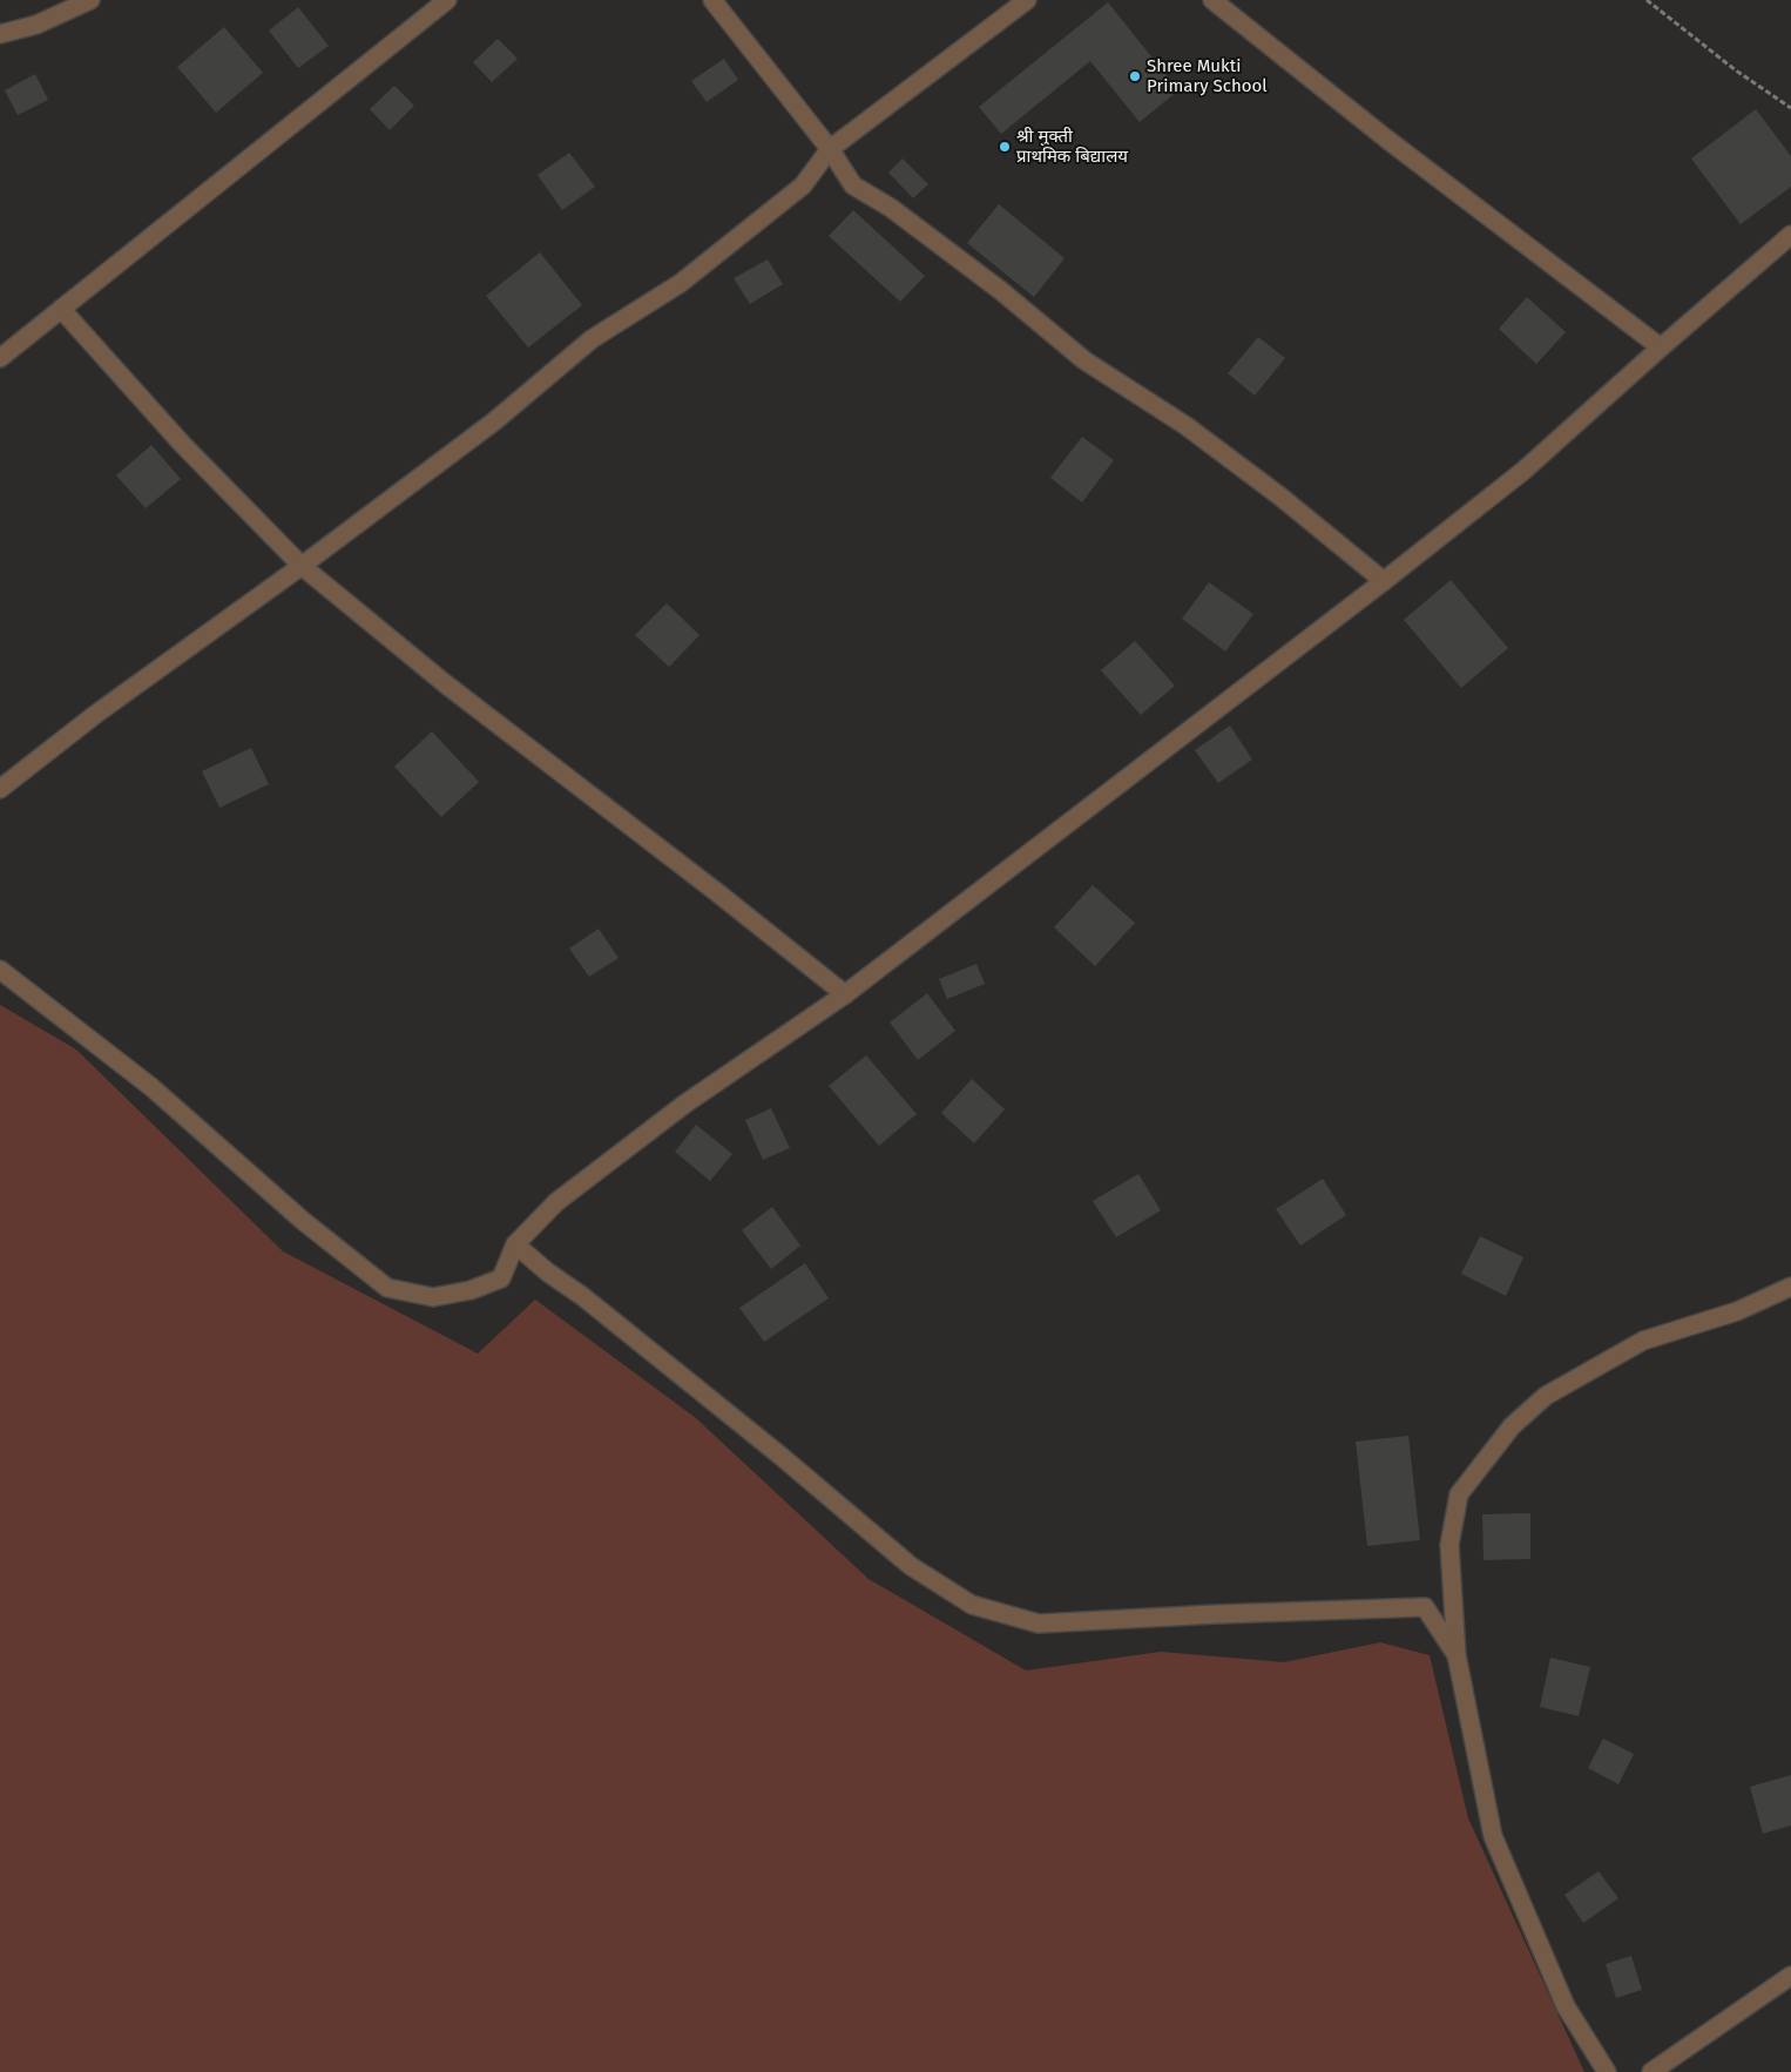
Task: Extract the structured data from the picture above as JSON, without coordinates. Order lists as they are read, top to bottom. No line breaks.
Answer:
{"places":["Shree Mukti Primary School","श्री मुक्ती प्राथमिक बिद्यालय"]}
